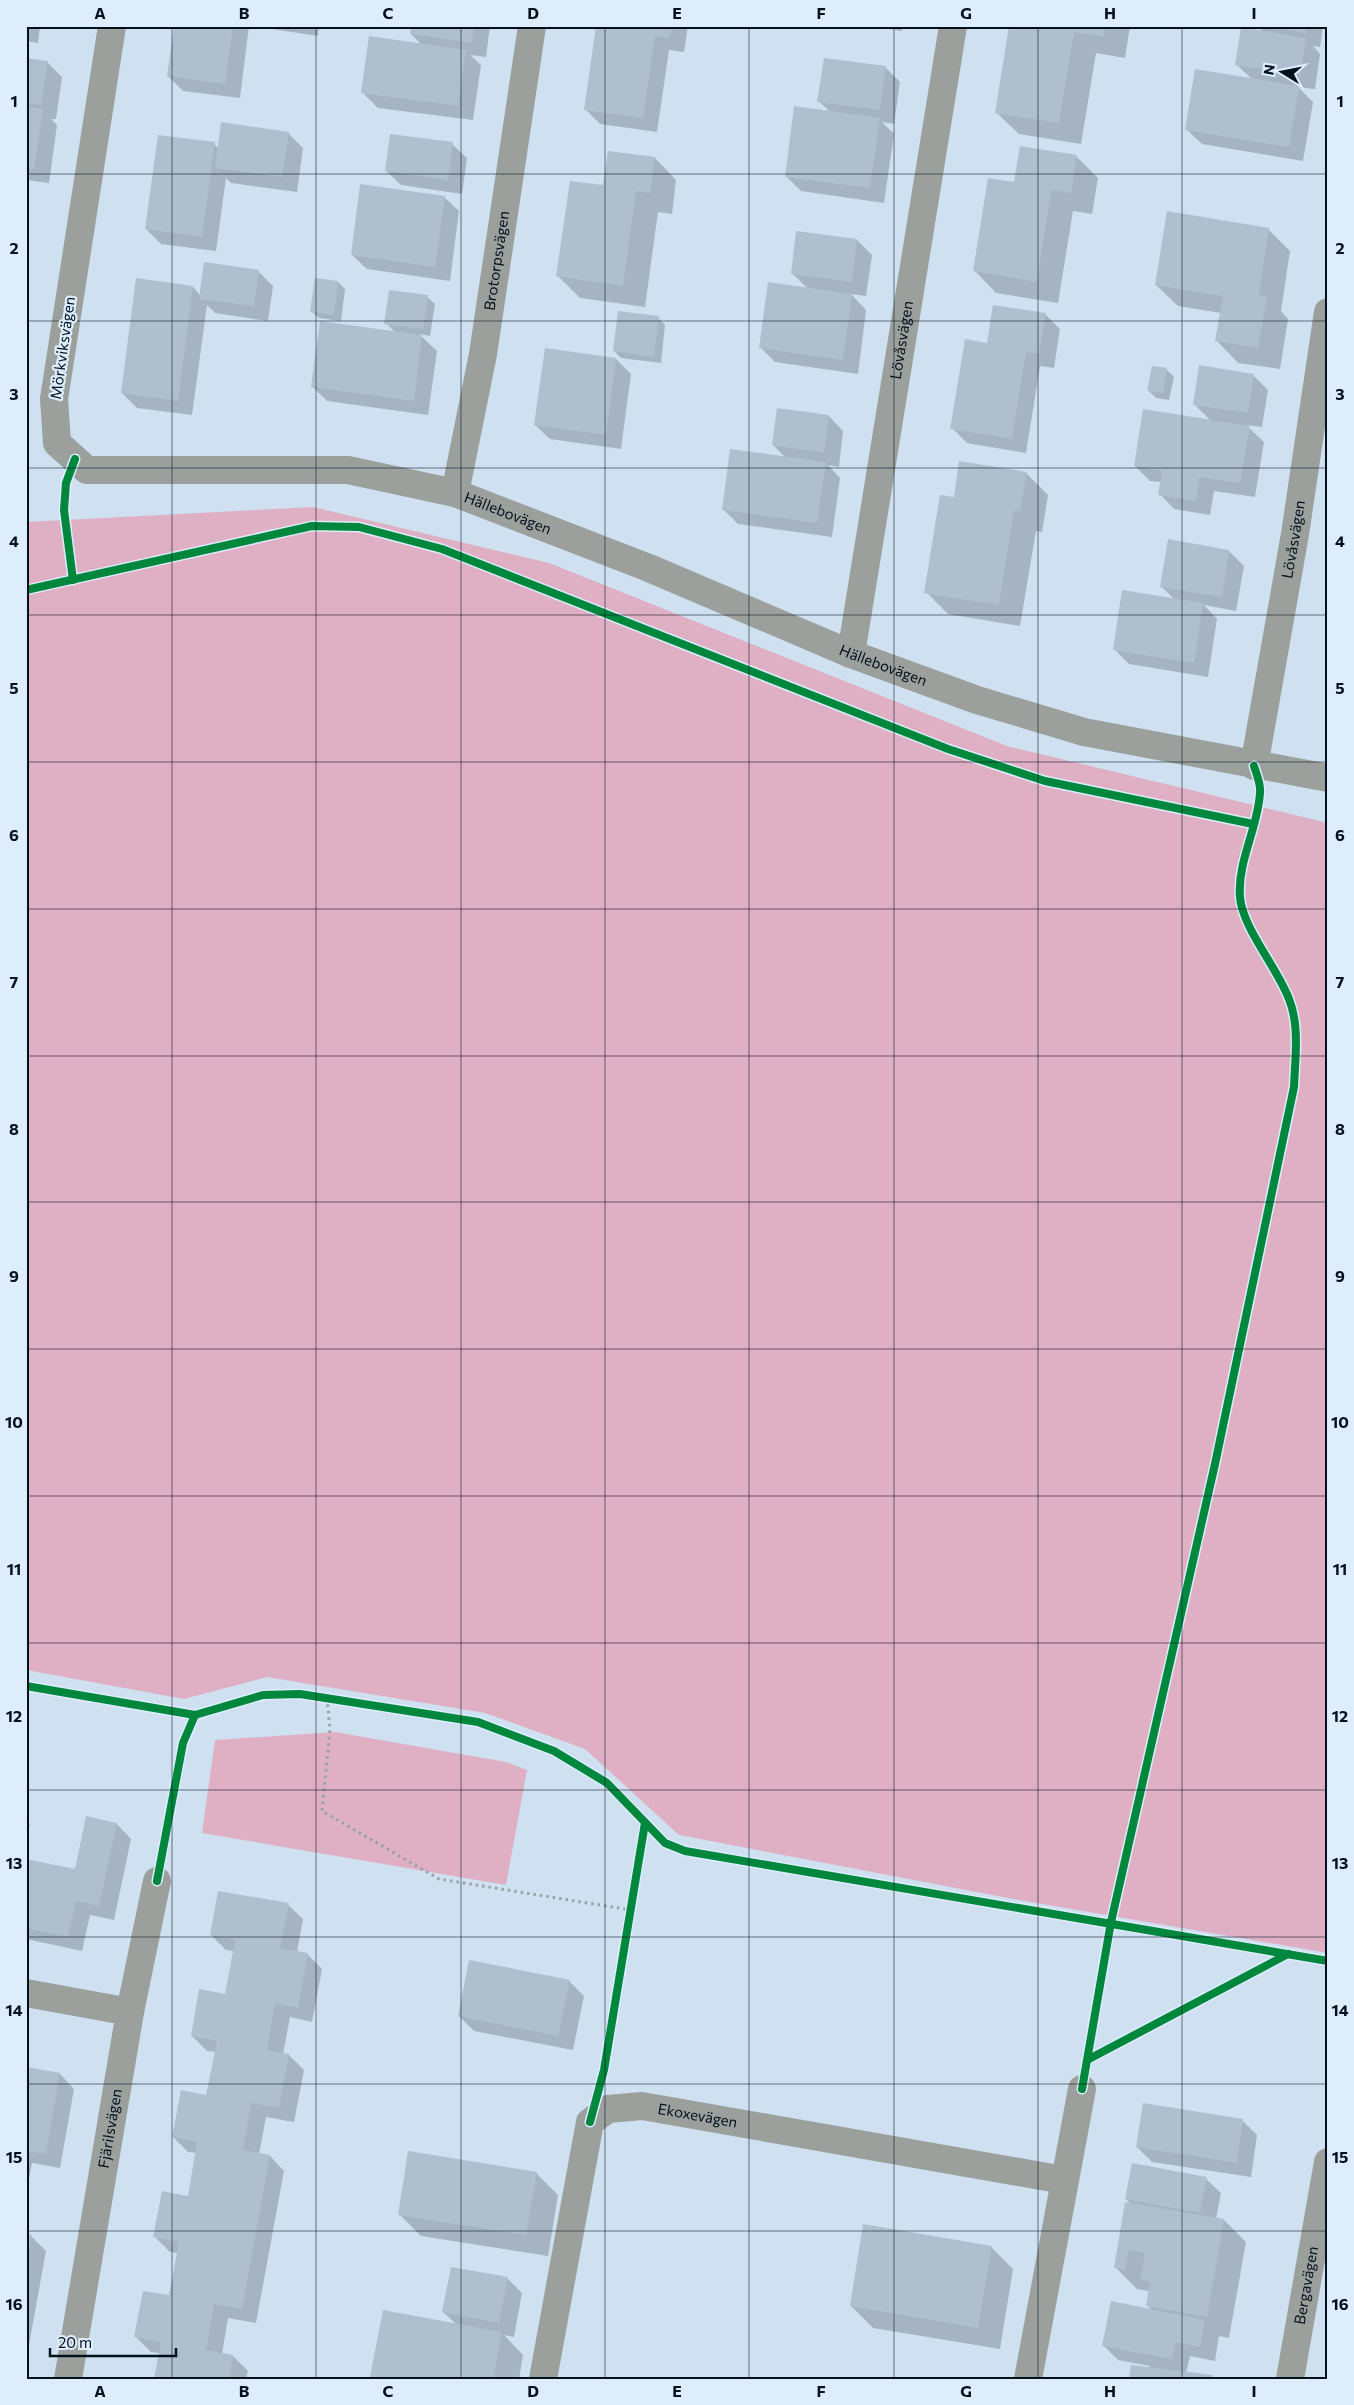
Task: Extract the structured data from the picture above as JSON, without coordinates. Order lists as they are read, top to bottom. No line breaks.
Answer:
{"streets":{"street":["Brotorpsvägen","Lövåsvägen","Mörkviksvägen","Hällebovägen","Ekoxevägen","Fjärilsvägen","Bergavägen"]},"crossings":[["Brotorpsvägen","Mörkviksvägen"],["Brotorpsvägen","Hällebovägen"],["Lövåsvägen","Hällebovägen"],["Mörkviksvägen","Hällebovägen"]],"scale_bar":"20 m","north":"left","grid":{"columns":["A","B","C","D","E","F","G","H","I"],"rows":["1","2","3","4","5","6","7","8","9","10","11","12","13","14","15","16"]}}
